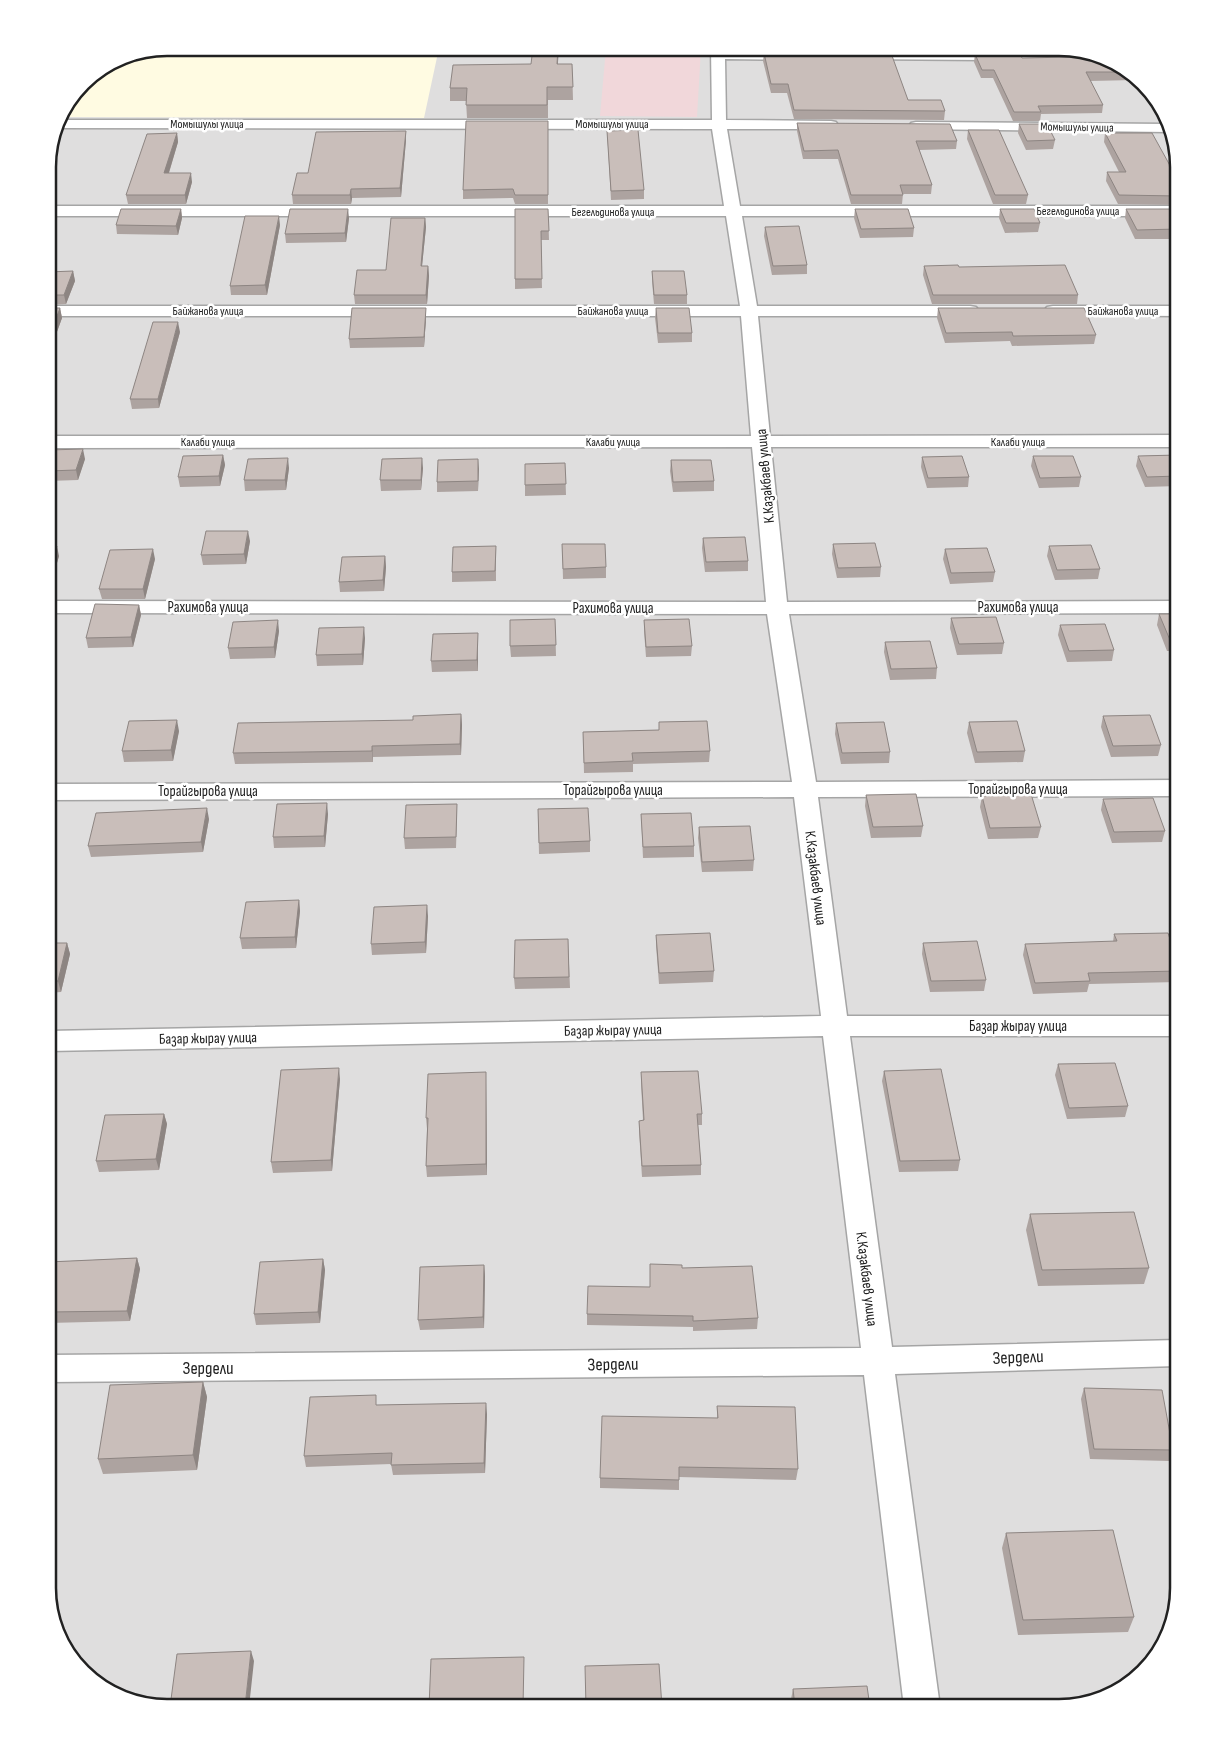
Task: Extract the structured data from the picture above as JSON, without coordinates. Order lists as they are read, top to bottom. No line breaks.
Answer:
{"streets":{"street":["Момышулы улица","Бегельдинова улица","Байжанова улица","Калаби улица","К.Казакбаев улица","Рахимова улица","Торайгырова улица","Базар жырау улица","Зердели"]},"crossings":[["Момышулы улица","К.Казакбаев улица"],["Бегельдинова улица","К.Казакбаев улица"],["Байжанова улица","К.Казакбаев улица"],["Калаби улица","К.Казакбаев улица"],["К.Казакбаев улица","Рахимова улица"],["К.Казакбаев улица","Торайгырова улица"],["К.Казакбаев улица","Базар жырау улица"],["К.Казакбаев улица","Зердели"]]}
